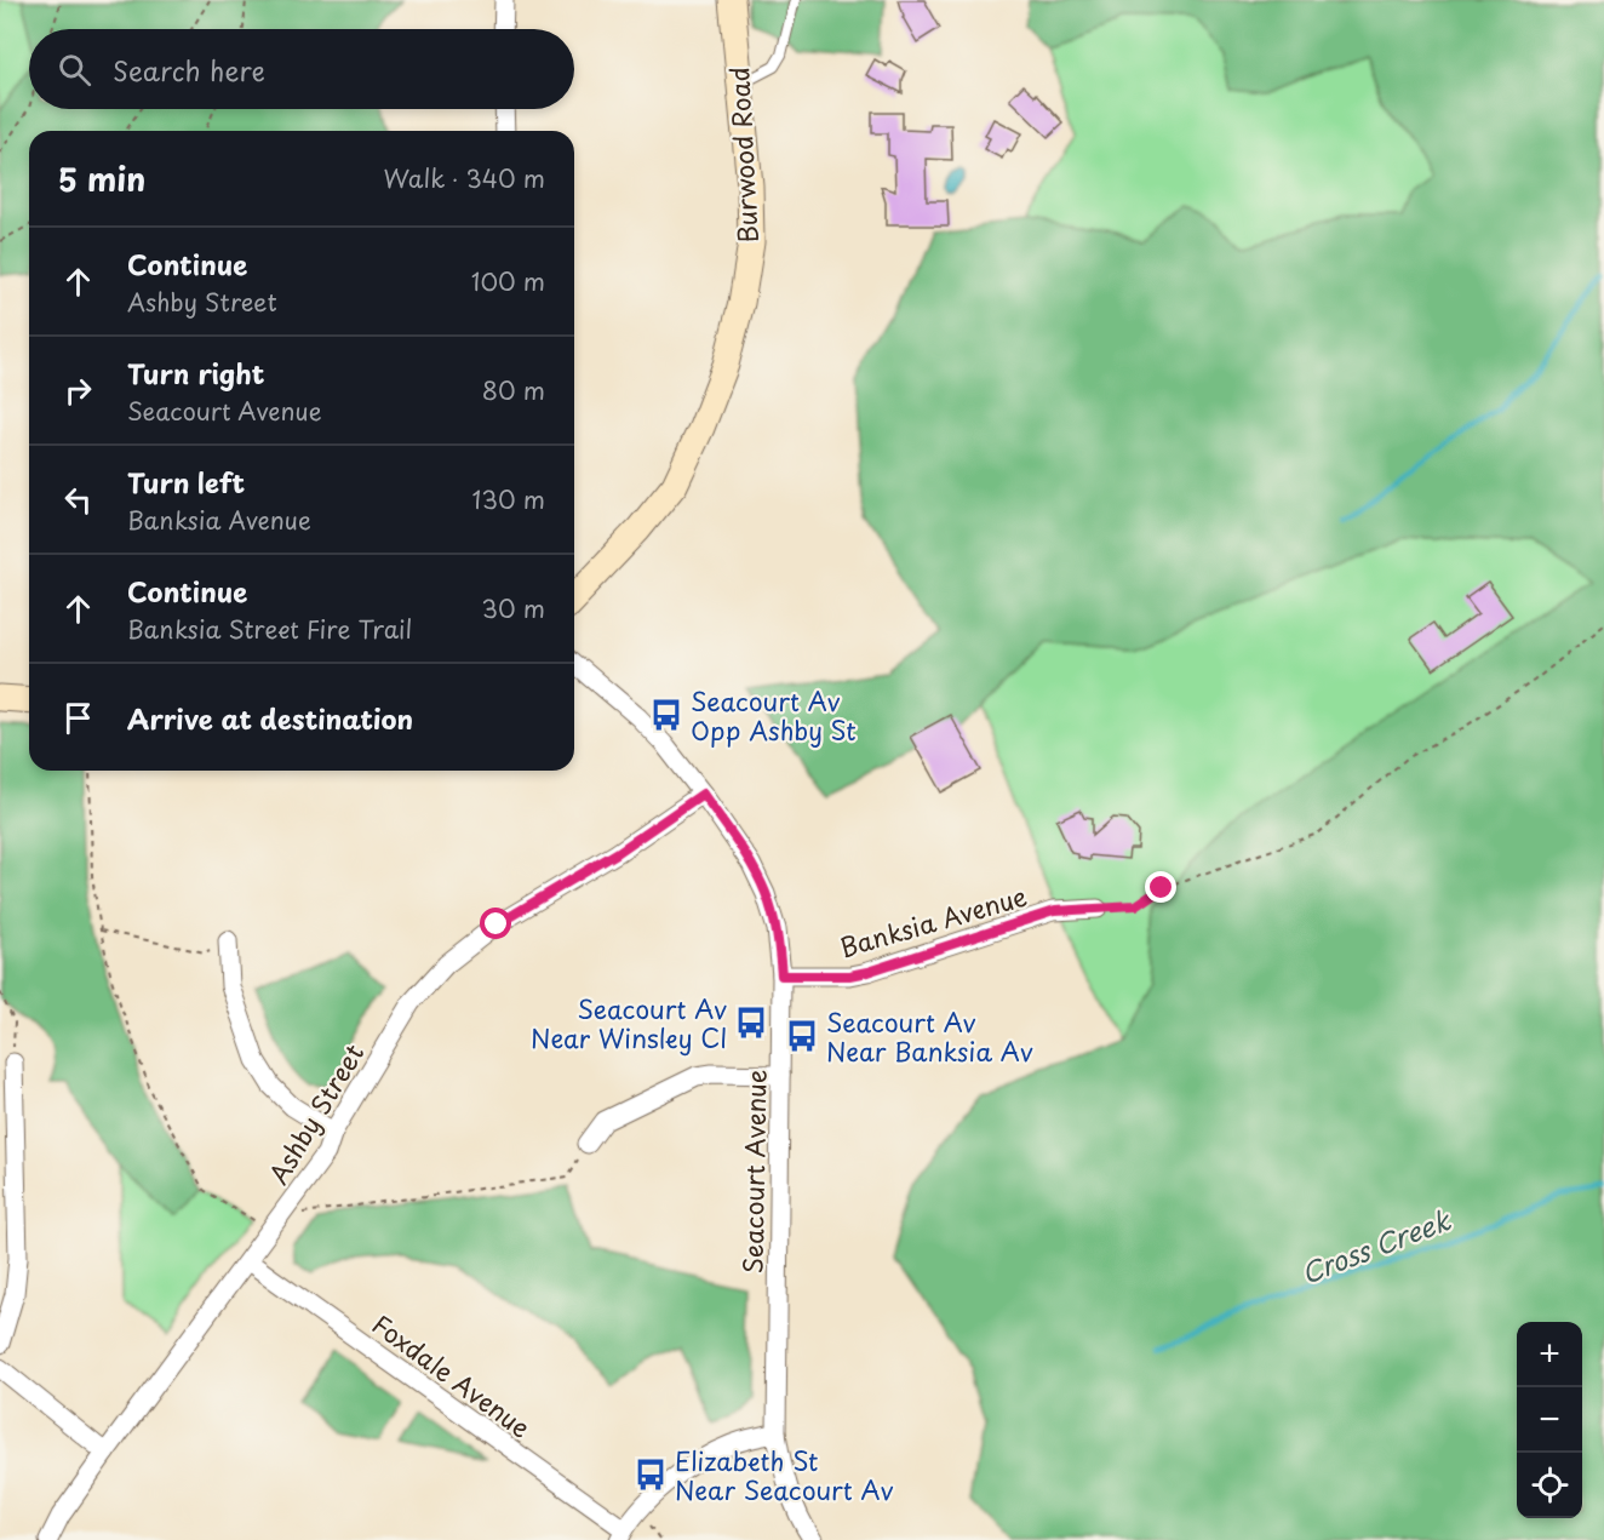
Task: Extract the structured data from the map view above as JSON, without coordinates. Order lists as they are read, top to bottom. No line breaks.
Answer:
{"streets":{"main road":["Burwood Road"],"street":["Banksia Avenue","Ashby Street","Seacourt Avenue","Foxdale Avenue"]},"crossings":[["Banksia Avenue","Seacourt Avenue"],["Ashby Street","Seacourt Avenue"],["Ashby Street","Foxdale Avenue"]],"water":["Cross Creek"],"places":{"bus stop":["Seacourt Av Opp Ashby St","Seacourt Av Near Winsley Cl","Seacourt Av Near Banksia Av","Elizabeth St Near Seacourt Av"]},"page":{"search":"Search here","heading":["5 min","Walk · 340 m"],"list":[["Continue","Ashby Street","100 m"],["Turn right","Seacourt Avenue","80 m"],["Turn left","Banksia Avenue","130 m"],["Continue","Banksia Street Fire Trail","30 m"],"Arrive at destination"],"map_buttons":["+","−"]}}
